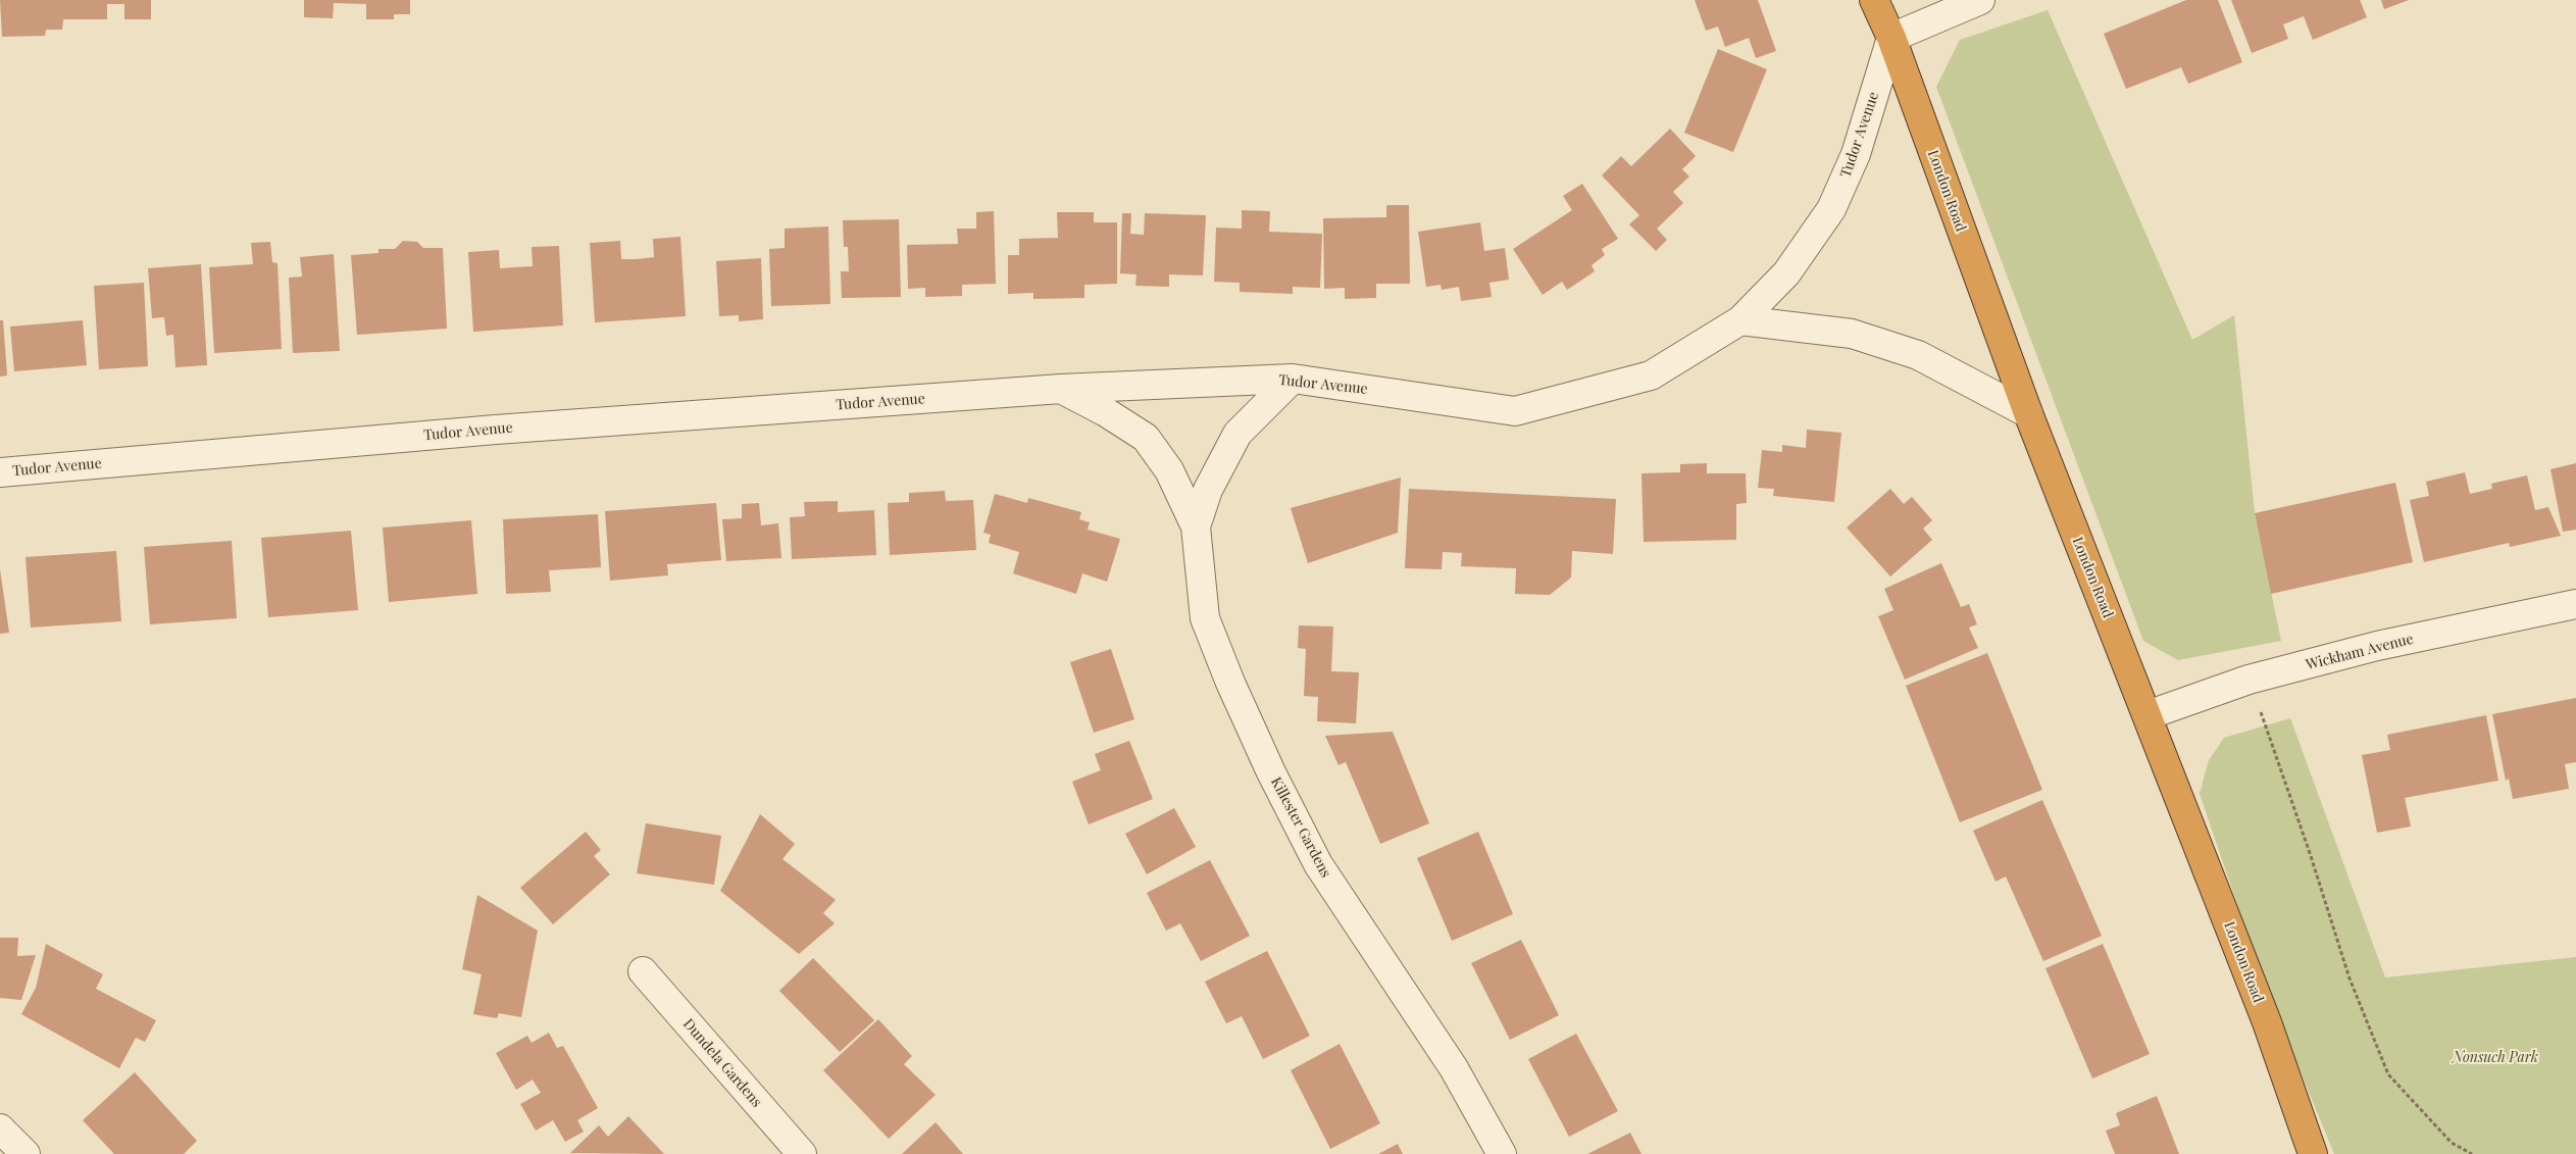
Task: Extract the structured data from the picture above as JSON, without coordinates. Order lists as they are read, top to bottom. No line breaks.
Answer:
{"streets":{"highway":["London Road"],"street":["Tudor Avenue","Wickham Avenue","Killester Gardens","Dundela Gardens"]},"crossings":[["Tudor Avenue","London Road"],["Tudor Avenue","Killester Gardens"],["London Road","Wickham Avenue"]],"parks":["Nonsuch Park"]}
